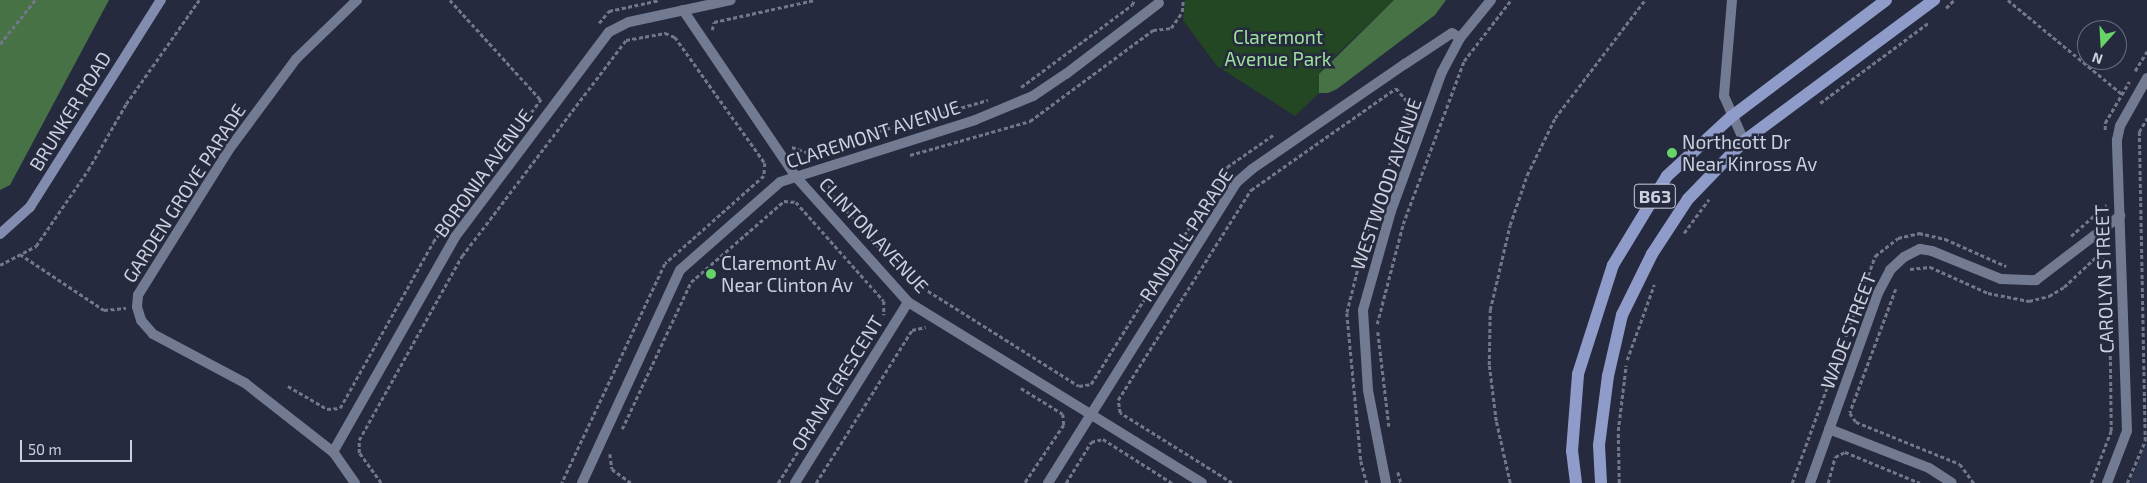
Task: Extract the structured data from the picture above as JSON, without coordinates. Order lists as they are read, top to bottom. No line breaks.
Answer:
{"streets":{"main road":["BRUNKER ROAD","B63"],"street":["CLAREMONT AVENUE","BORONIA AVENUE","WESTWOOD AVENUE","GARDEN GROVE PARADE","CLINTON AVENUE","RANDALL PARADE","CAROLYN STREET","WADE STREET","ORANA CRESCENT"]},"crossings":[["CLAREMONT AVENUE","CLINTON AVENUE"],["BORONIA AVENUE","GARDEN GROVE PARADE"],["BORONIA AVENUE","CLINTON AVENUE"],["WESTWOOD AVENUE","RANDALL PARADE"],["CLINTON AVENUE","RANDALL PARADE"],["CLINTON AVENUE","ORANA CRESCENT"],["CAROLYN STREET","WADE STREET"]],"parks":["Claremont Avenue Park"],"places":["Northcott Dr Near Kinross Av","Claremont Av Near Clinton Av"],"scale_bar":"50 m","north":"bottom"}
